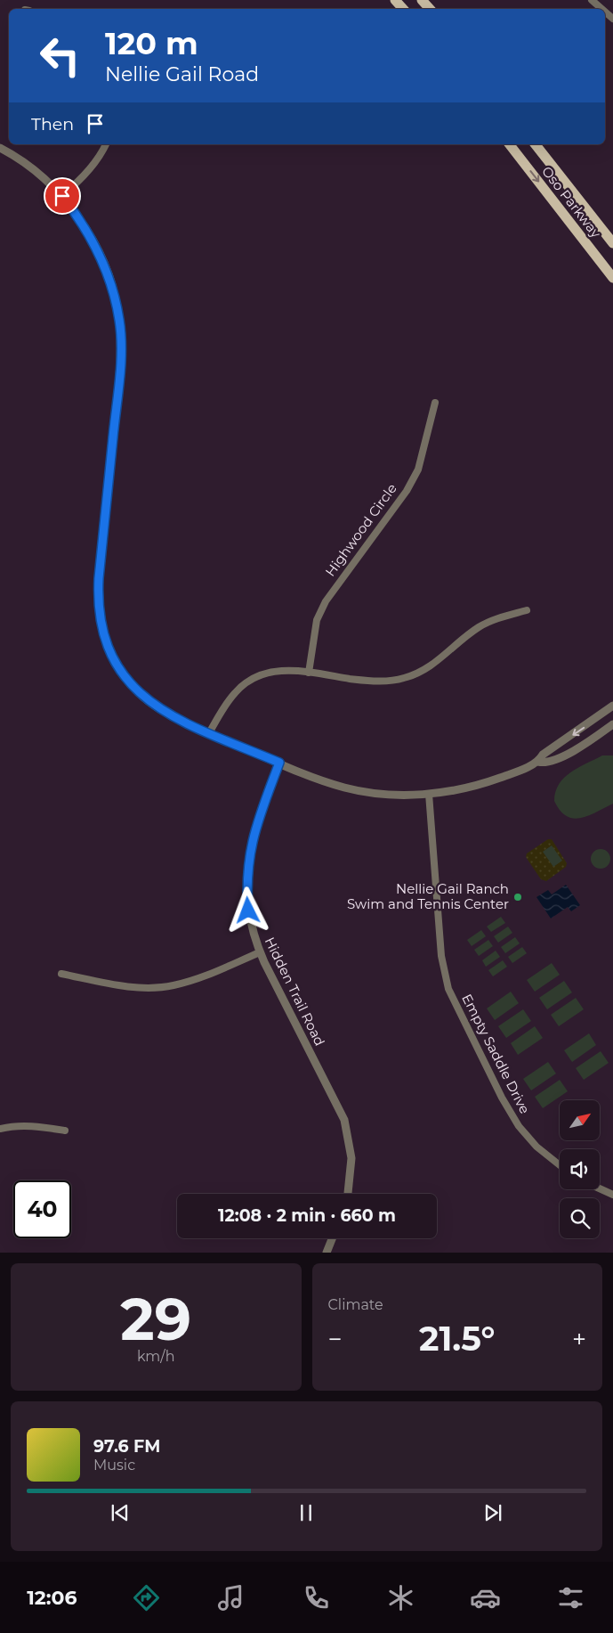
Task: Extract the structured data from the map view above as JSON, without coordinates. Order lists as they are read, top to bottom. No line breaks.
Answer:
{"streets":{"main road":["Oso Parkway"],"street":["Highwood Circle","Hidden Trail Road","Empty Saddle Drive"]},"places":["Nellie Gail Ranch Swim and Tennis Center"],"north":"top right","page":{"turn":["120 m","Nellie Gail Road"],"then":"Then","limit":"40","trip":"12:08 · 2 min · 660 m","tile":[["29","km/h"],"Climate"],"heat":["−","21.5°","+"],"song":["97.6 FM","Music"],"tabs":"12:06"}}
